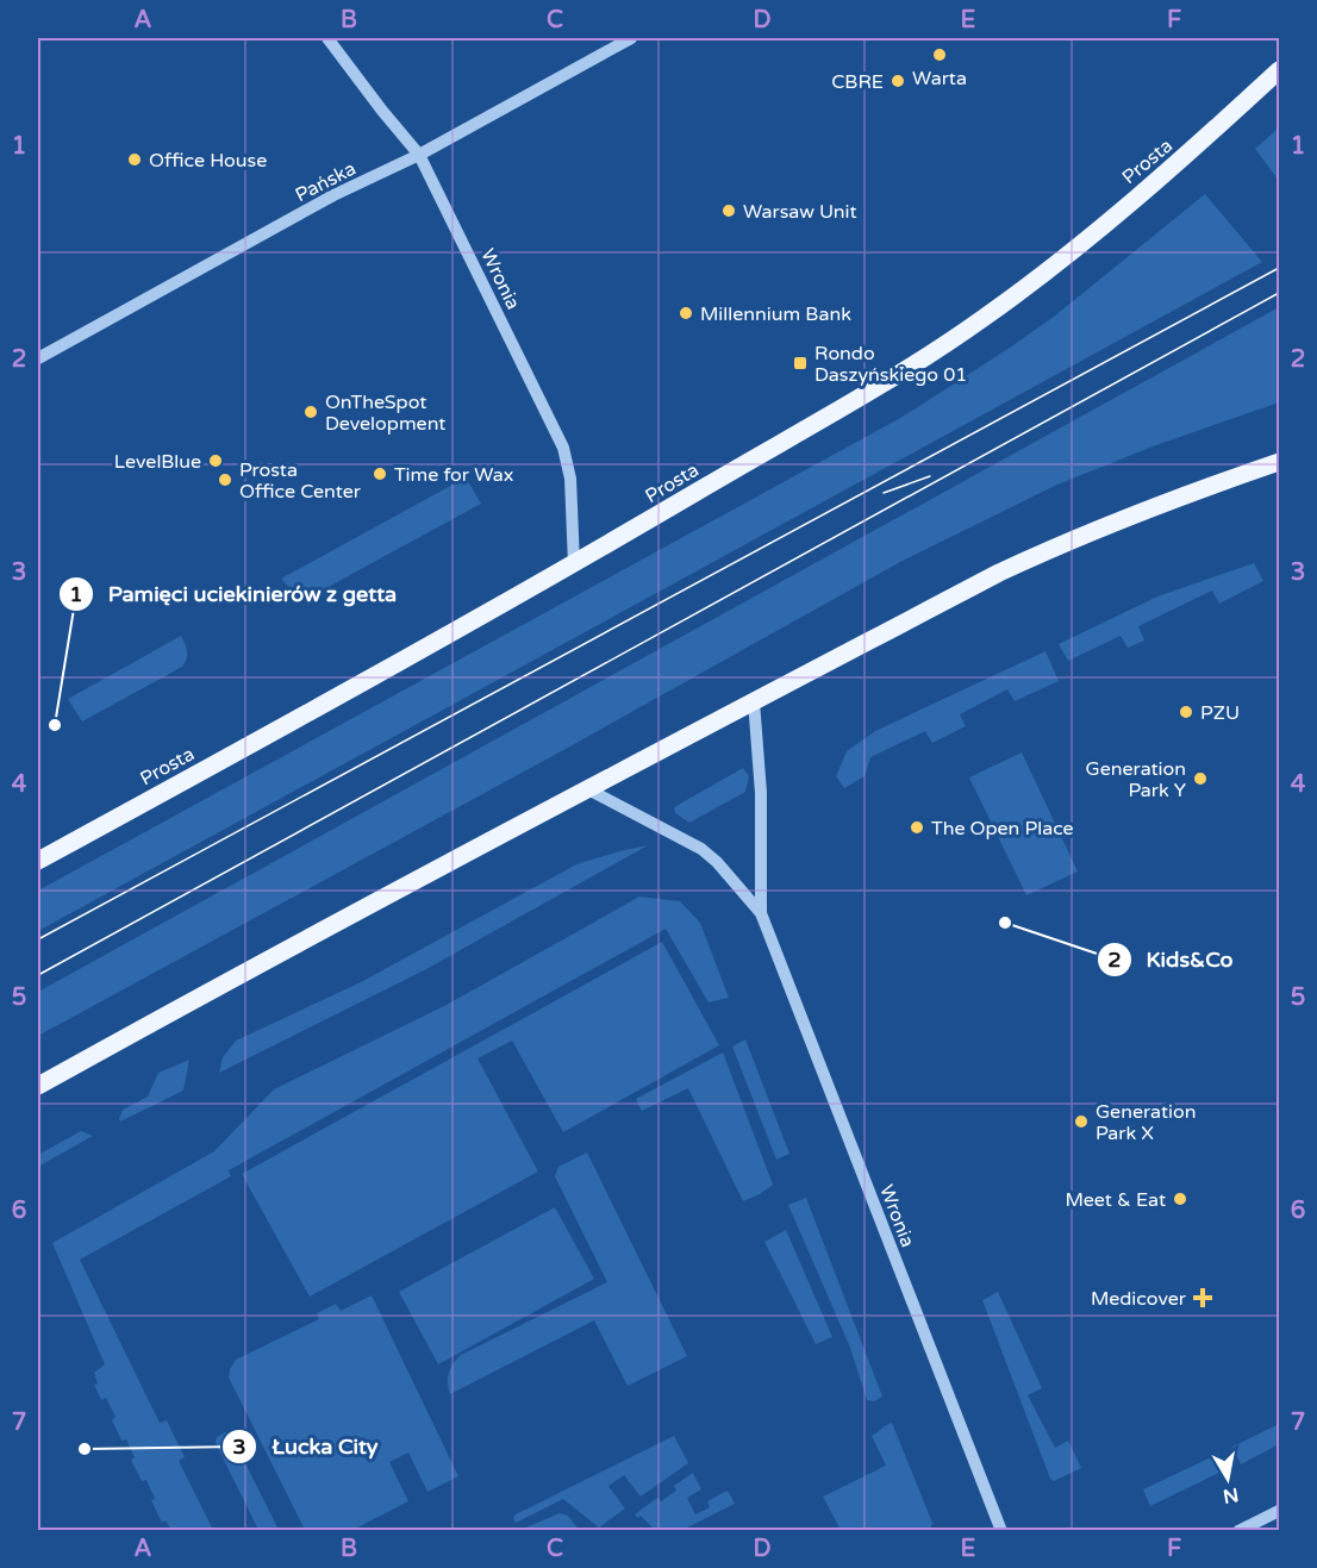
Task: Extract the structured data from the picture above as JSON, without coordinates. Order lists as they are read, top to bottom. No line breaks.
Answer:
{"streets":{"main road":["Prosta"],"street":["Pańska","Wronia"]},"crossings":[["Prosta","Wronia"],["Pańska","Wronia"]],"places":{"other":["Warta","CBRE","Office House","Warsaw Unit","Millennium Bank","OnTheSpot Development","LevelBlue","Time for Wax","Prosta Office Center","PZU","Pamięci uciekinierów z getta","Generation Park Y","The Open Place","Kids&Co","Generation Park X","Meet & Eat","Łucka City"],"transit":["Rondo Daszyńskiego 01"],"health":["Medicover"]},"north":"bottom","grid":{"columns":["A","B","C","D","E","F"],"rows":["1","2","3","4","5","6","7"]}}
